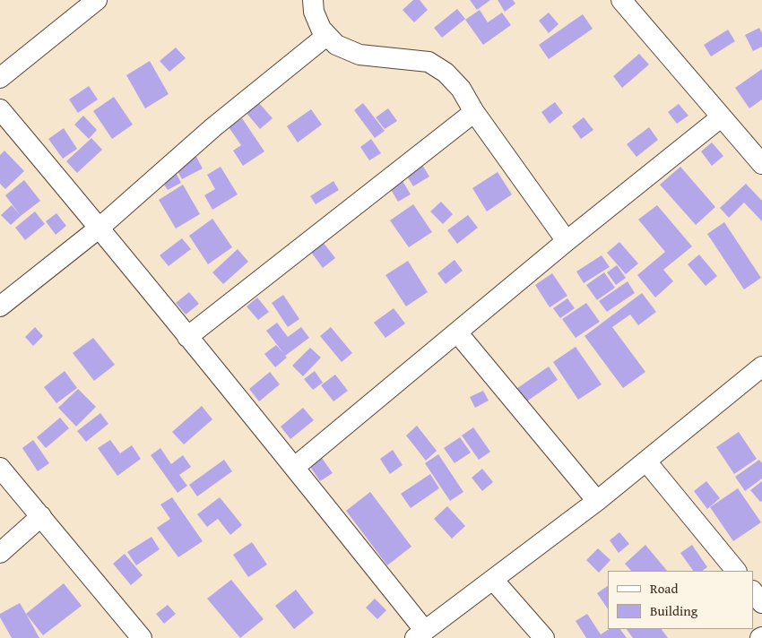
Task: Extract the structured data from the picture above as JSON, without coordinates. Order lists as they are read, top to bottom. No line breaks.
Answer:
{"legend":["Road","Building"]}
